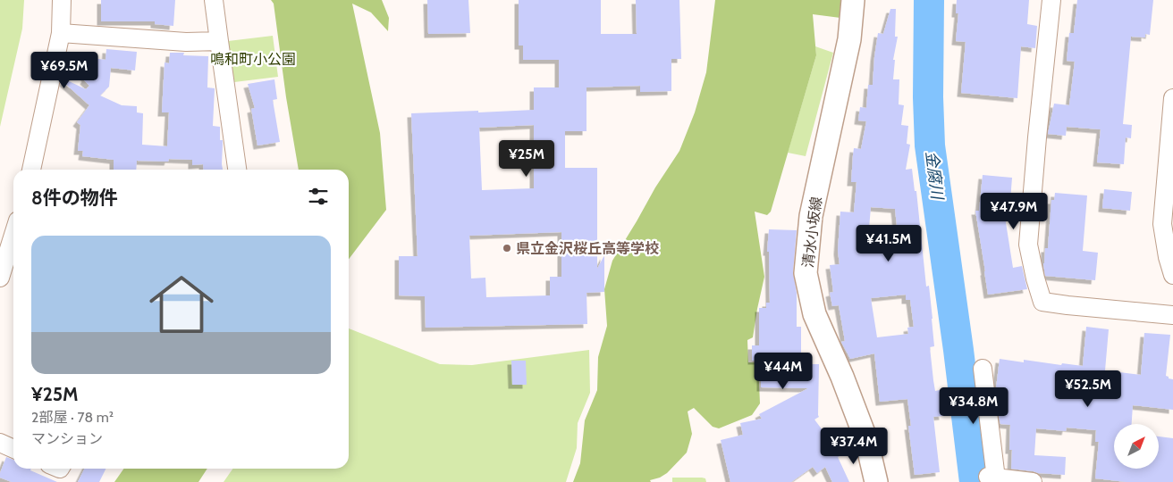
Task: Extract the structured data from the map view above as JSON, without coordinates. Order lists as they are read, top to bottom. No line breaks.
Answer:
{"streets":{"main road":["清水小坂線"]},"water":["金腐川"],"parks":["鳴和町小公園"],"places":["県立金沢桜丘高等学校"],"north":"top right","page":{"price":["¥69.5M","¥25M","¥47.9M","¥41.5M","¥44M","¥52.5M","¥34.8M","¥37.4M"],"heading":"8件の物件","list":[{"name":"¥25M","note":"2部屋 · 78 m² · マンション"}]}}
